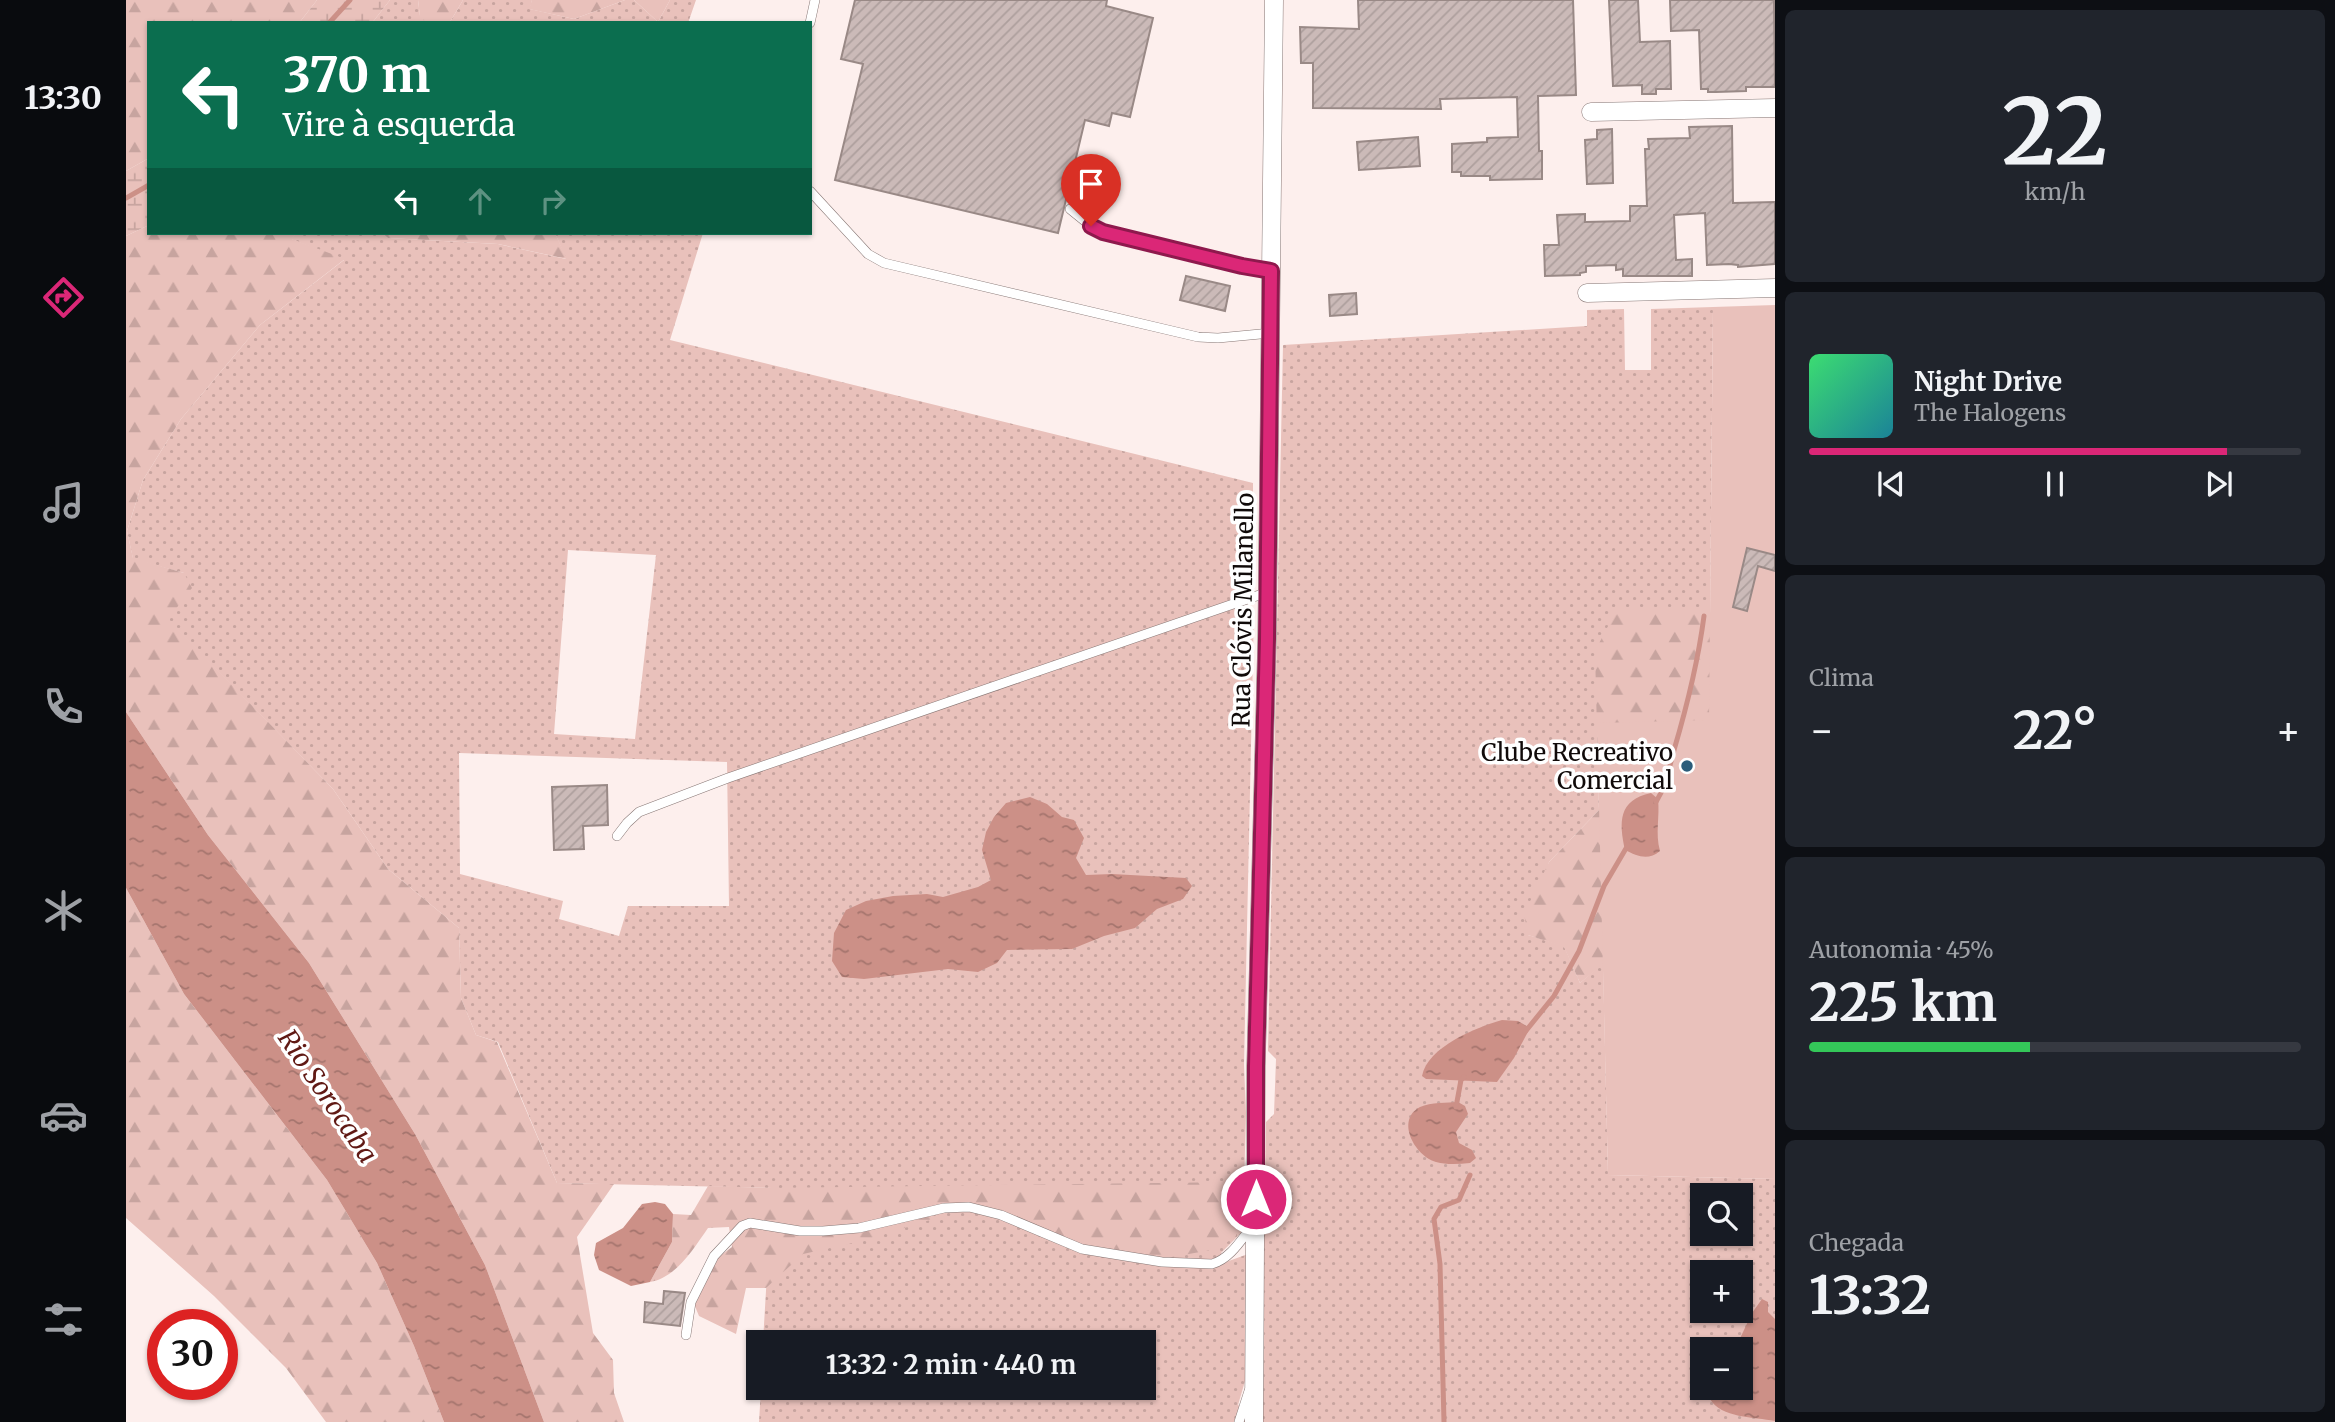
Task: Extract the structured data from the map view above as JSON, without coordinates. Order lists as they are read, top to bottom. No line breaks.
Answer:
{"streets":{"street":["Rua Clóvis Milanello"]},"water":["Rio Sorocaba"],"places":["Clube Recreativo Comercial"],"page":{"tabs":"13:30","tile":[["22","km/h"],"Clima",["Autonomia · 45%","225 km"],["Chegada","13:32"]],"turn":["370 m","Vire à esquerda"],"song":["Night Drive","The Halogens"],"heat":["−","22°","+"],"map_buttons":["+","−"],"limit":"30","trip":"13:32 · 2 min · 440 m"}}
